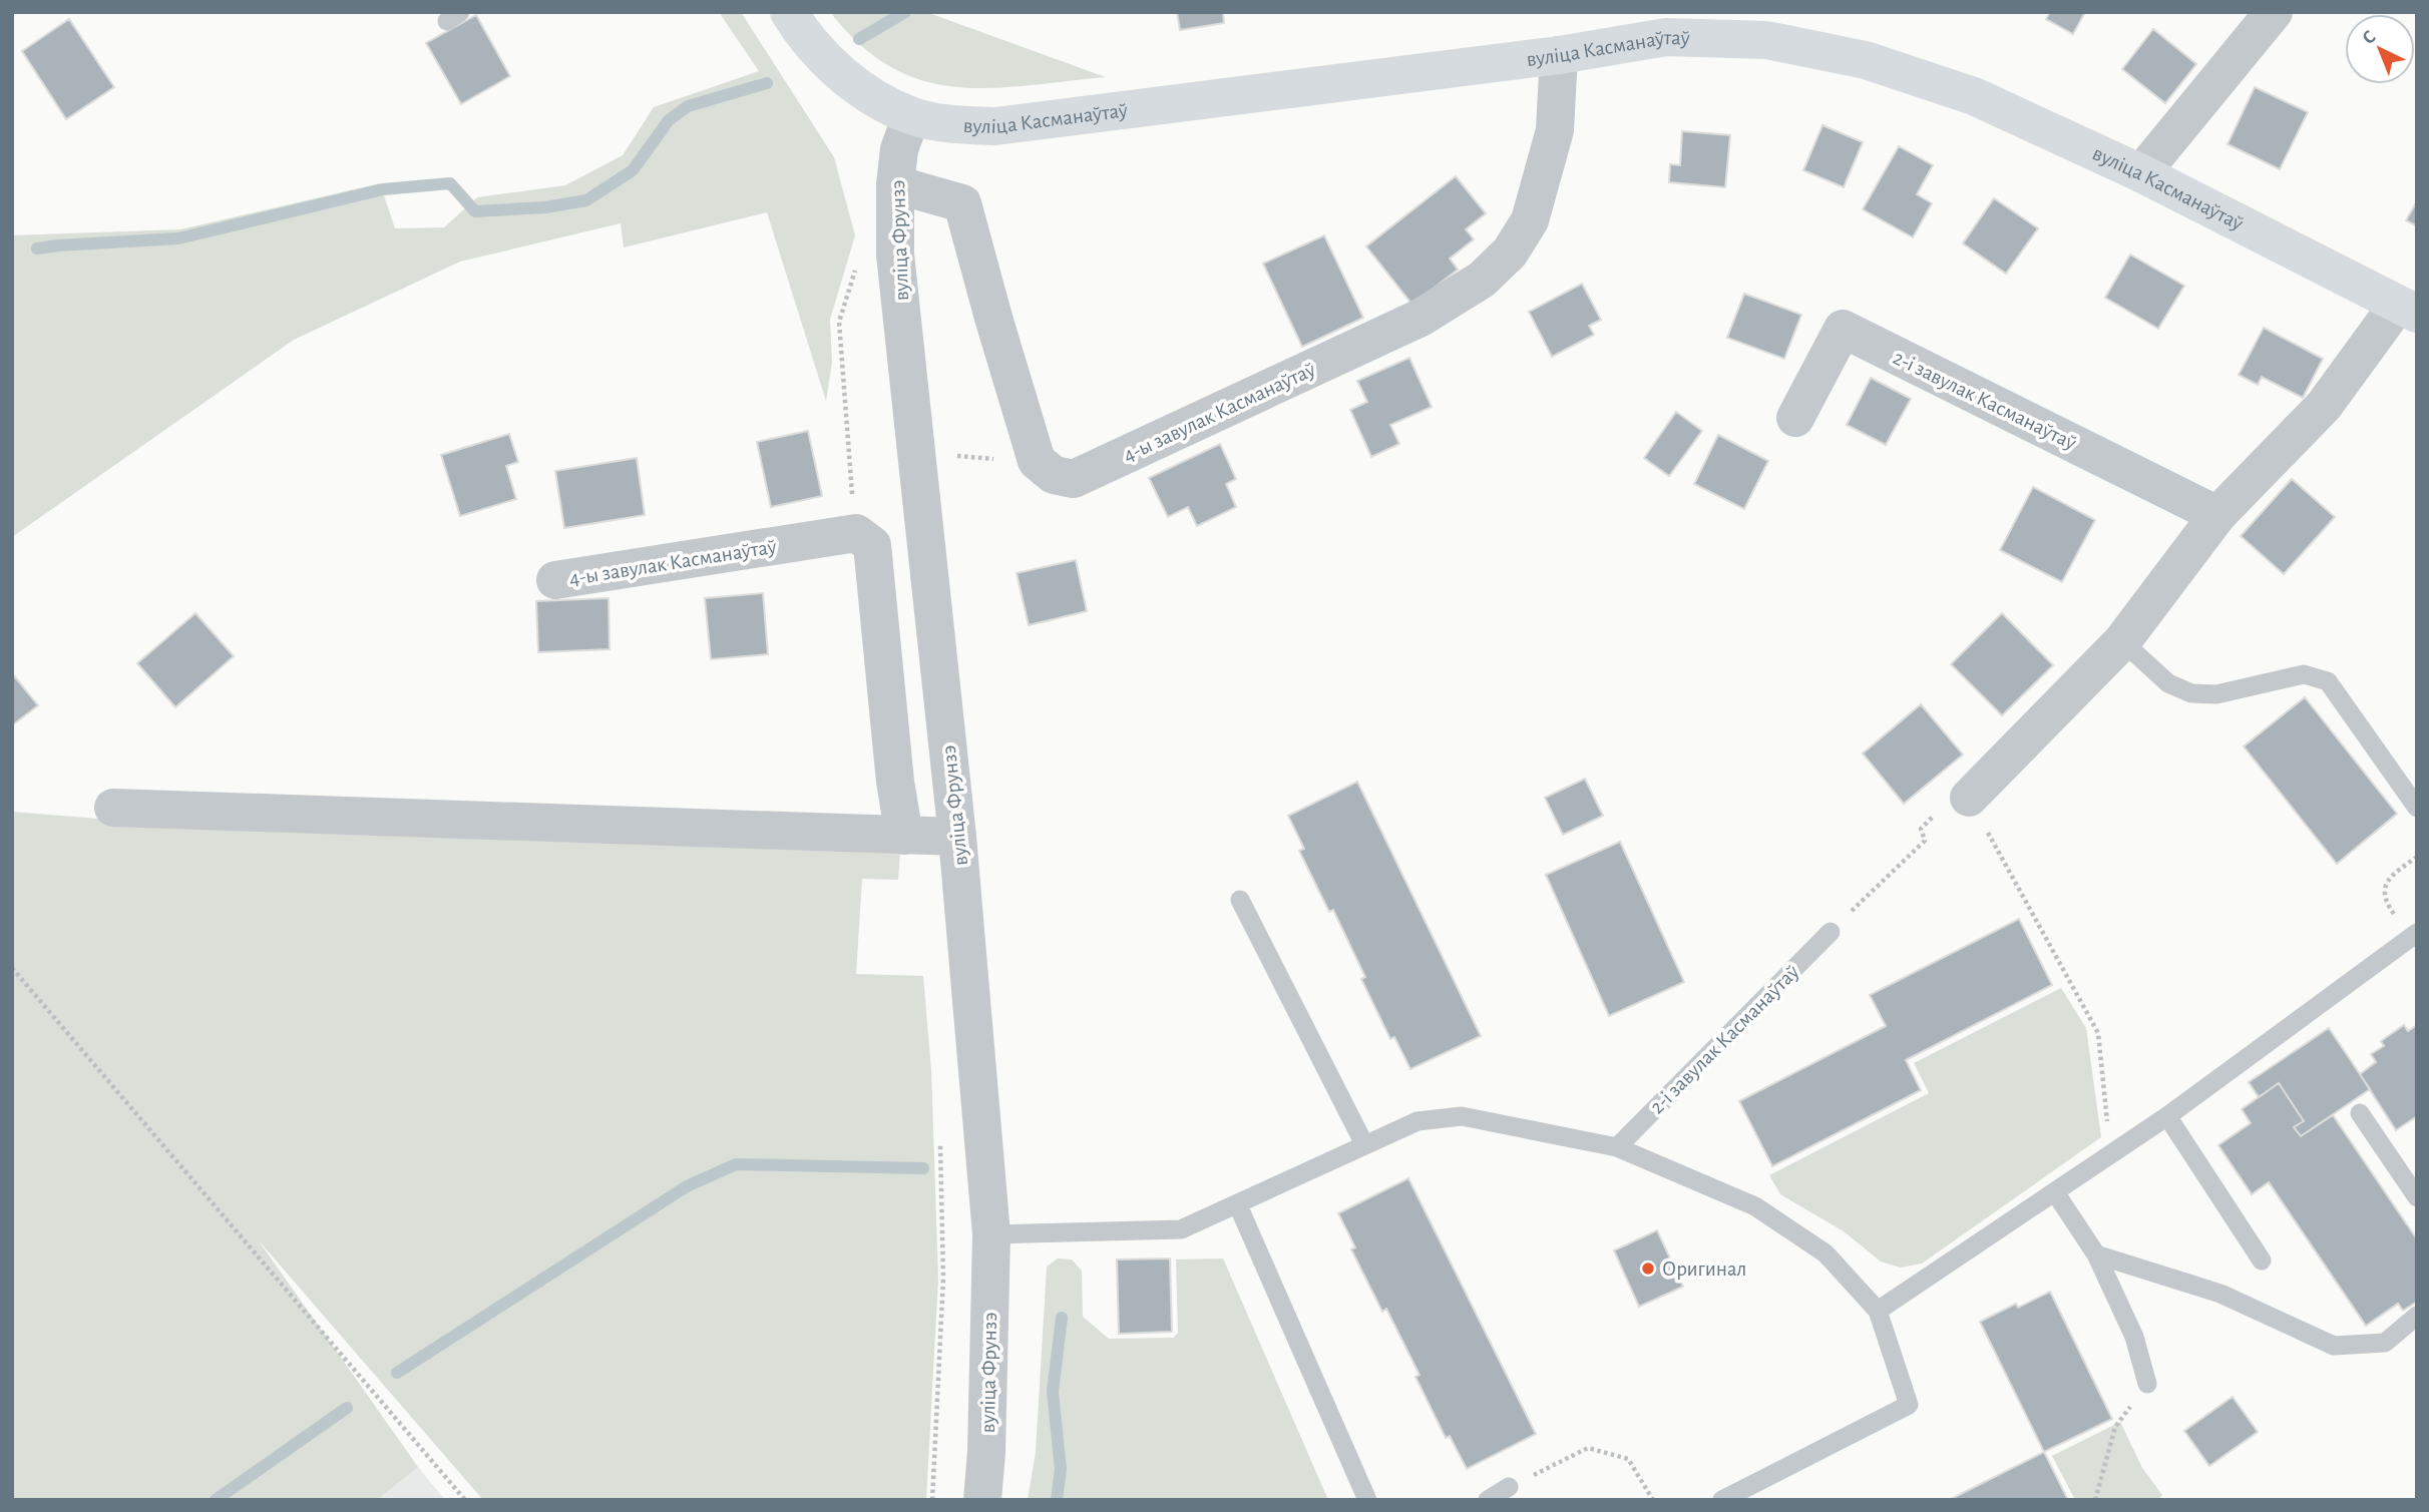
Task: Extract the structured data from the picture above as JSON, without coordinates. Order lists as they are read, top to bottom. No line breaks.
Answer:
{"streets":{"main road":["вуліца Касманаўтаў"],"street":["вуліца Фрунзэ","2-і завулак Касманаўтаў","4-ы завулак Касманаўтаў"]},"crossings":[["вуліца Касманаўтаў","вуліца Фрунзэ"],["вуліца Касманаўтаў","4-ы завулак Касманаўтаў"],["вуліца Фрунзэ","4-ы завулак Касманаўтаў"]],"places":["Оригинал"],"north":"top left"}
